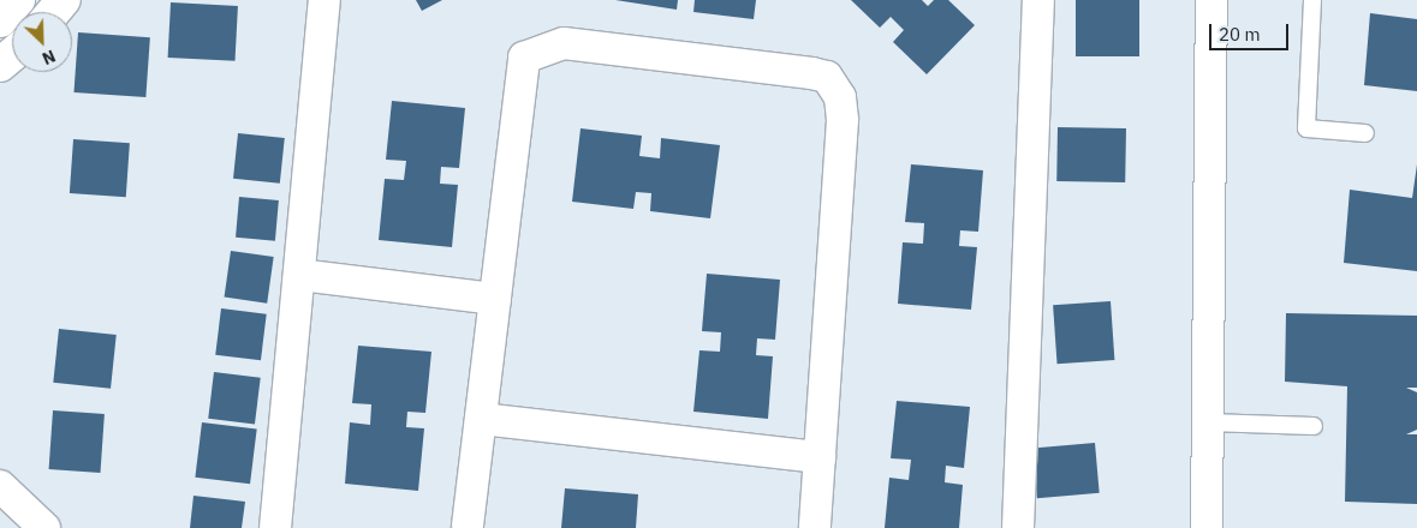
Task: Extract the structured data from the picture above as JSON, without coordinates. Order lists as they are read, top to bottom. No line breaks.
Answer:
{"scale_bar":"20 m","north":"bottom right"}
